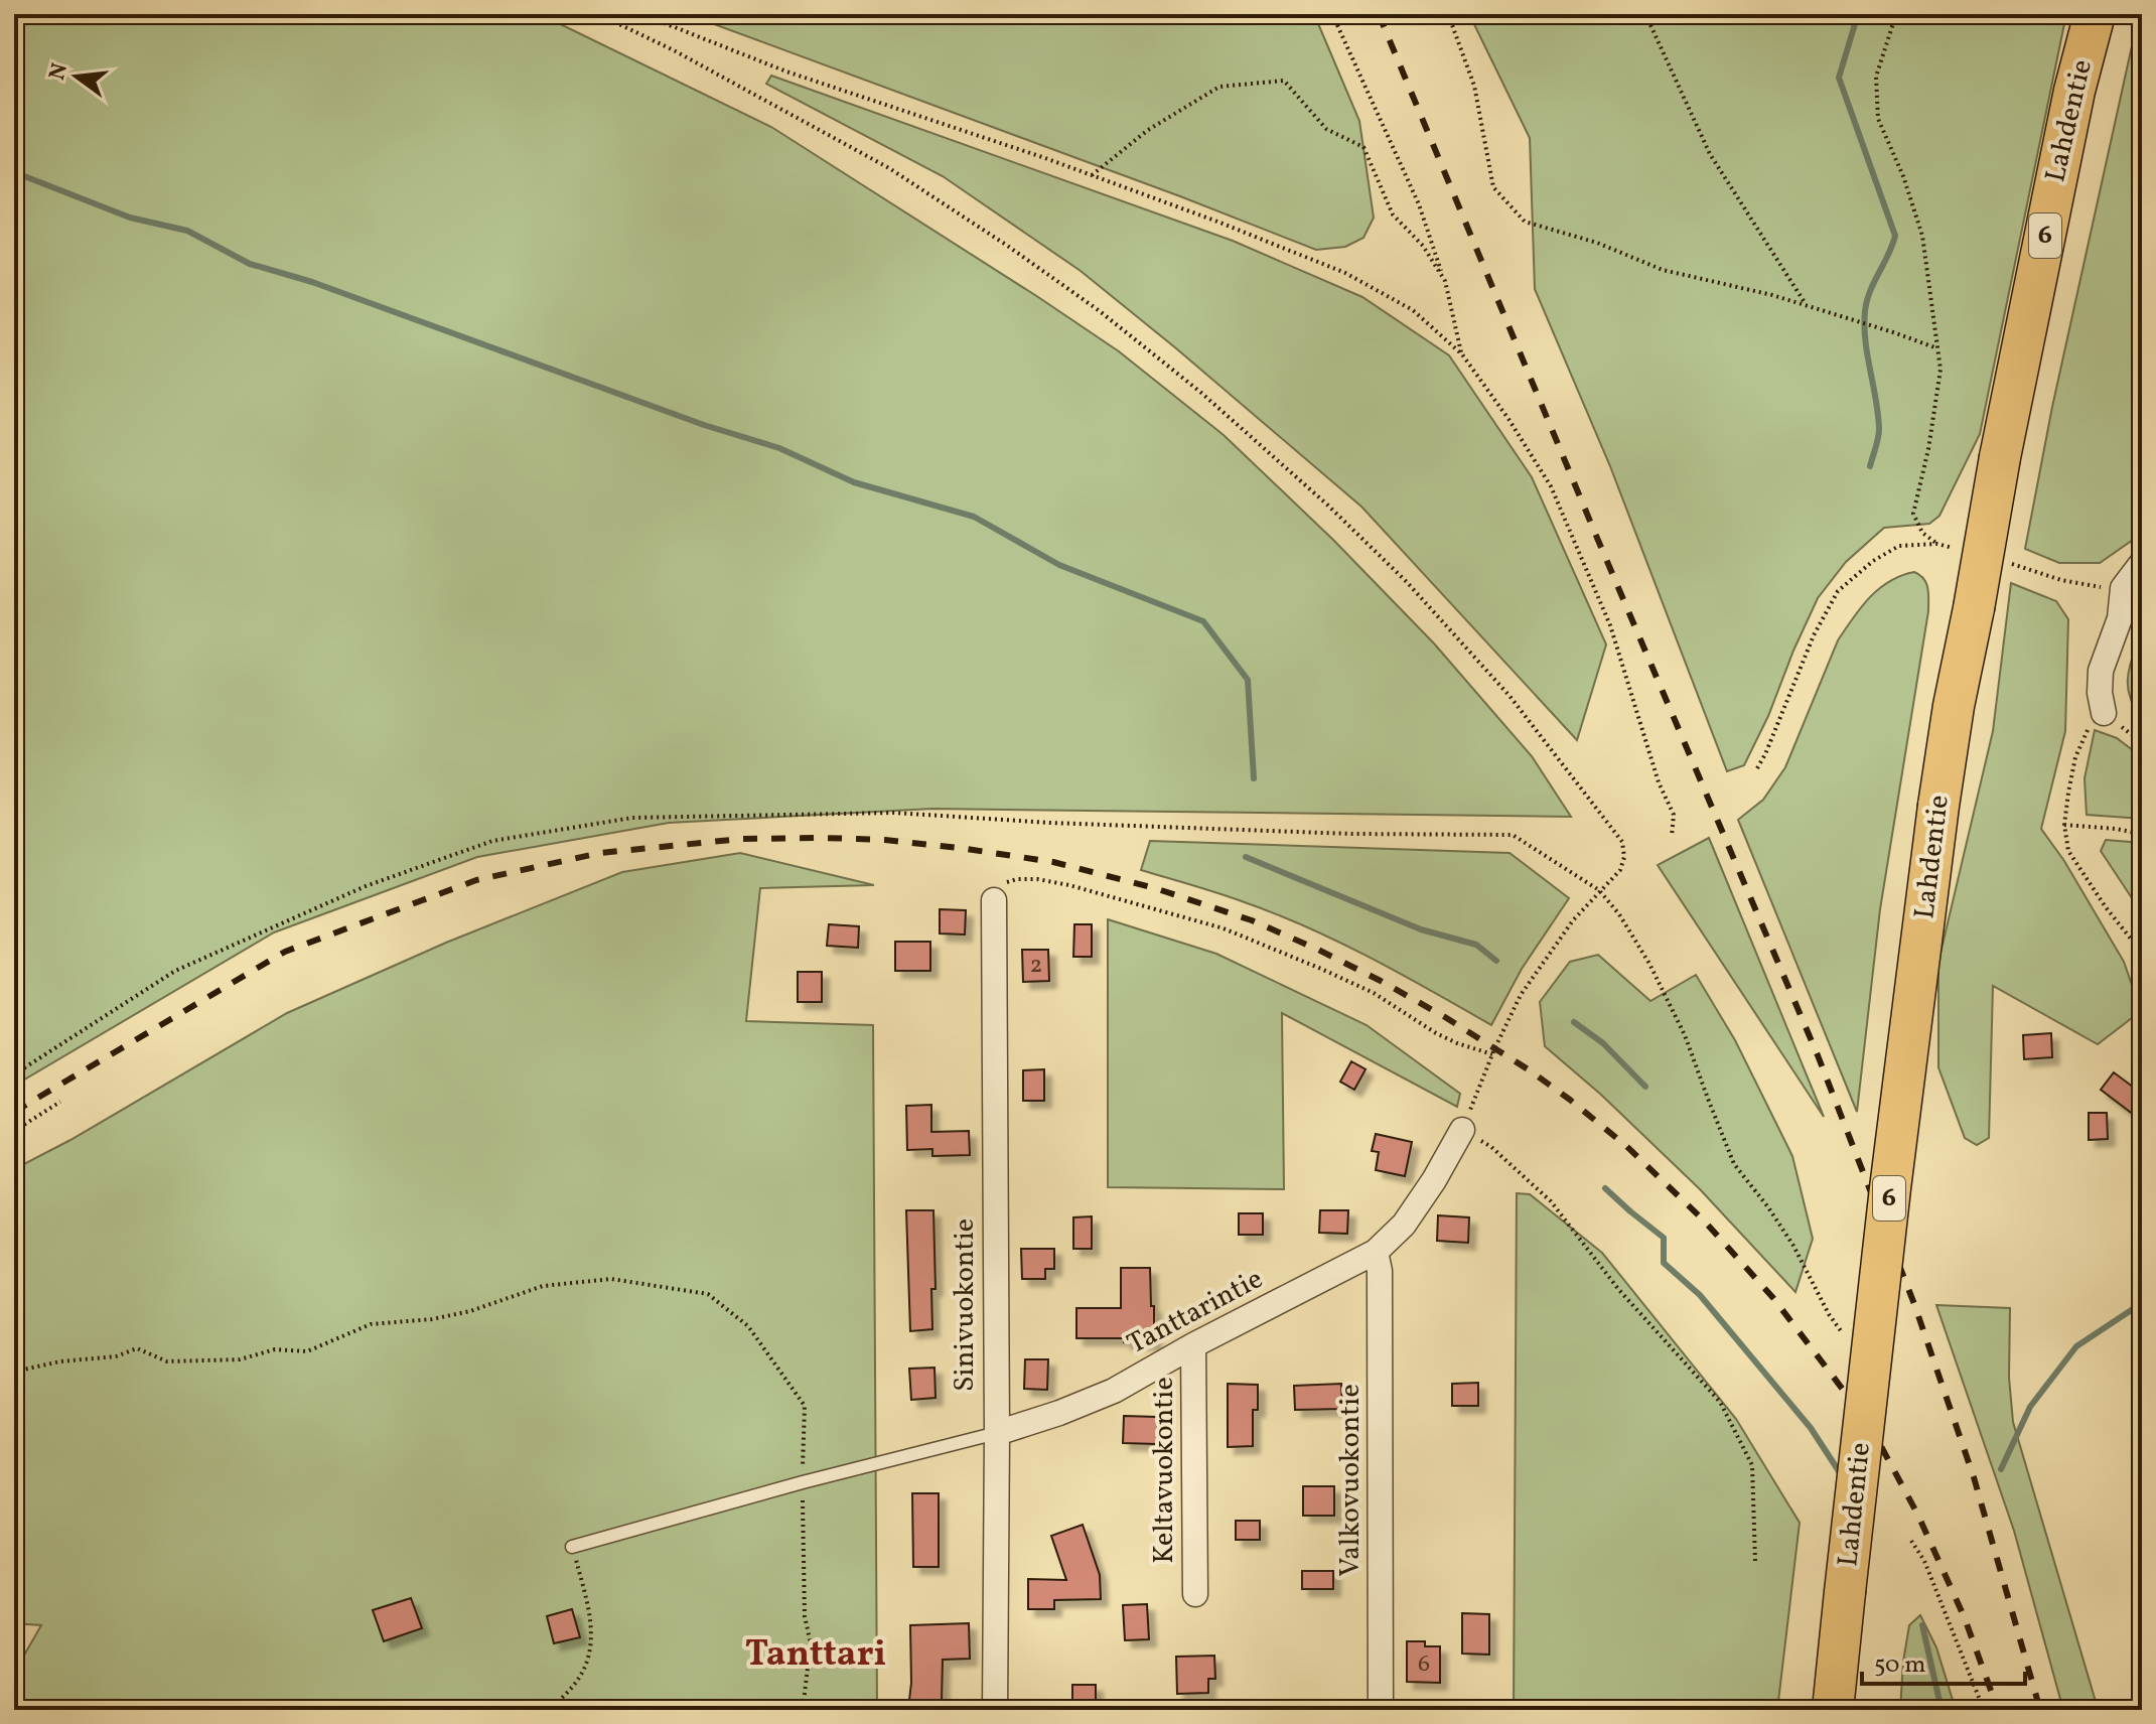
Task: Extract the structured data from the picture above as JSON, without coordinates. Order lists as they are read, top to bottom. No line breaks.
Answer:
{"streets":{"highway":["Lahdentie","6"],"street":["Sinivuokontie","Tanttarintie","Keltavuokontie","Valkovuokontie"]},"crossings":[["Sinivuokontie","Tanttarintie"],["Tanttarintie","Keltavuokontie"],["Tanttarintie","Valkovuokontie"]],"districts":["Tanttari"],"house_numbers":["2","6"],"scale_bar":"50 m","north":"left"}
